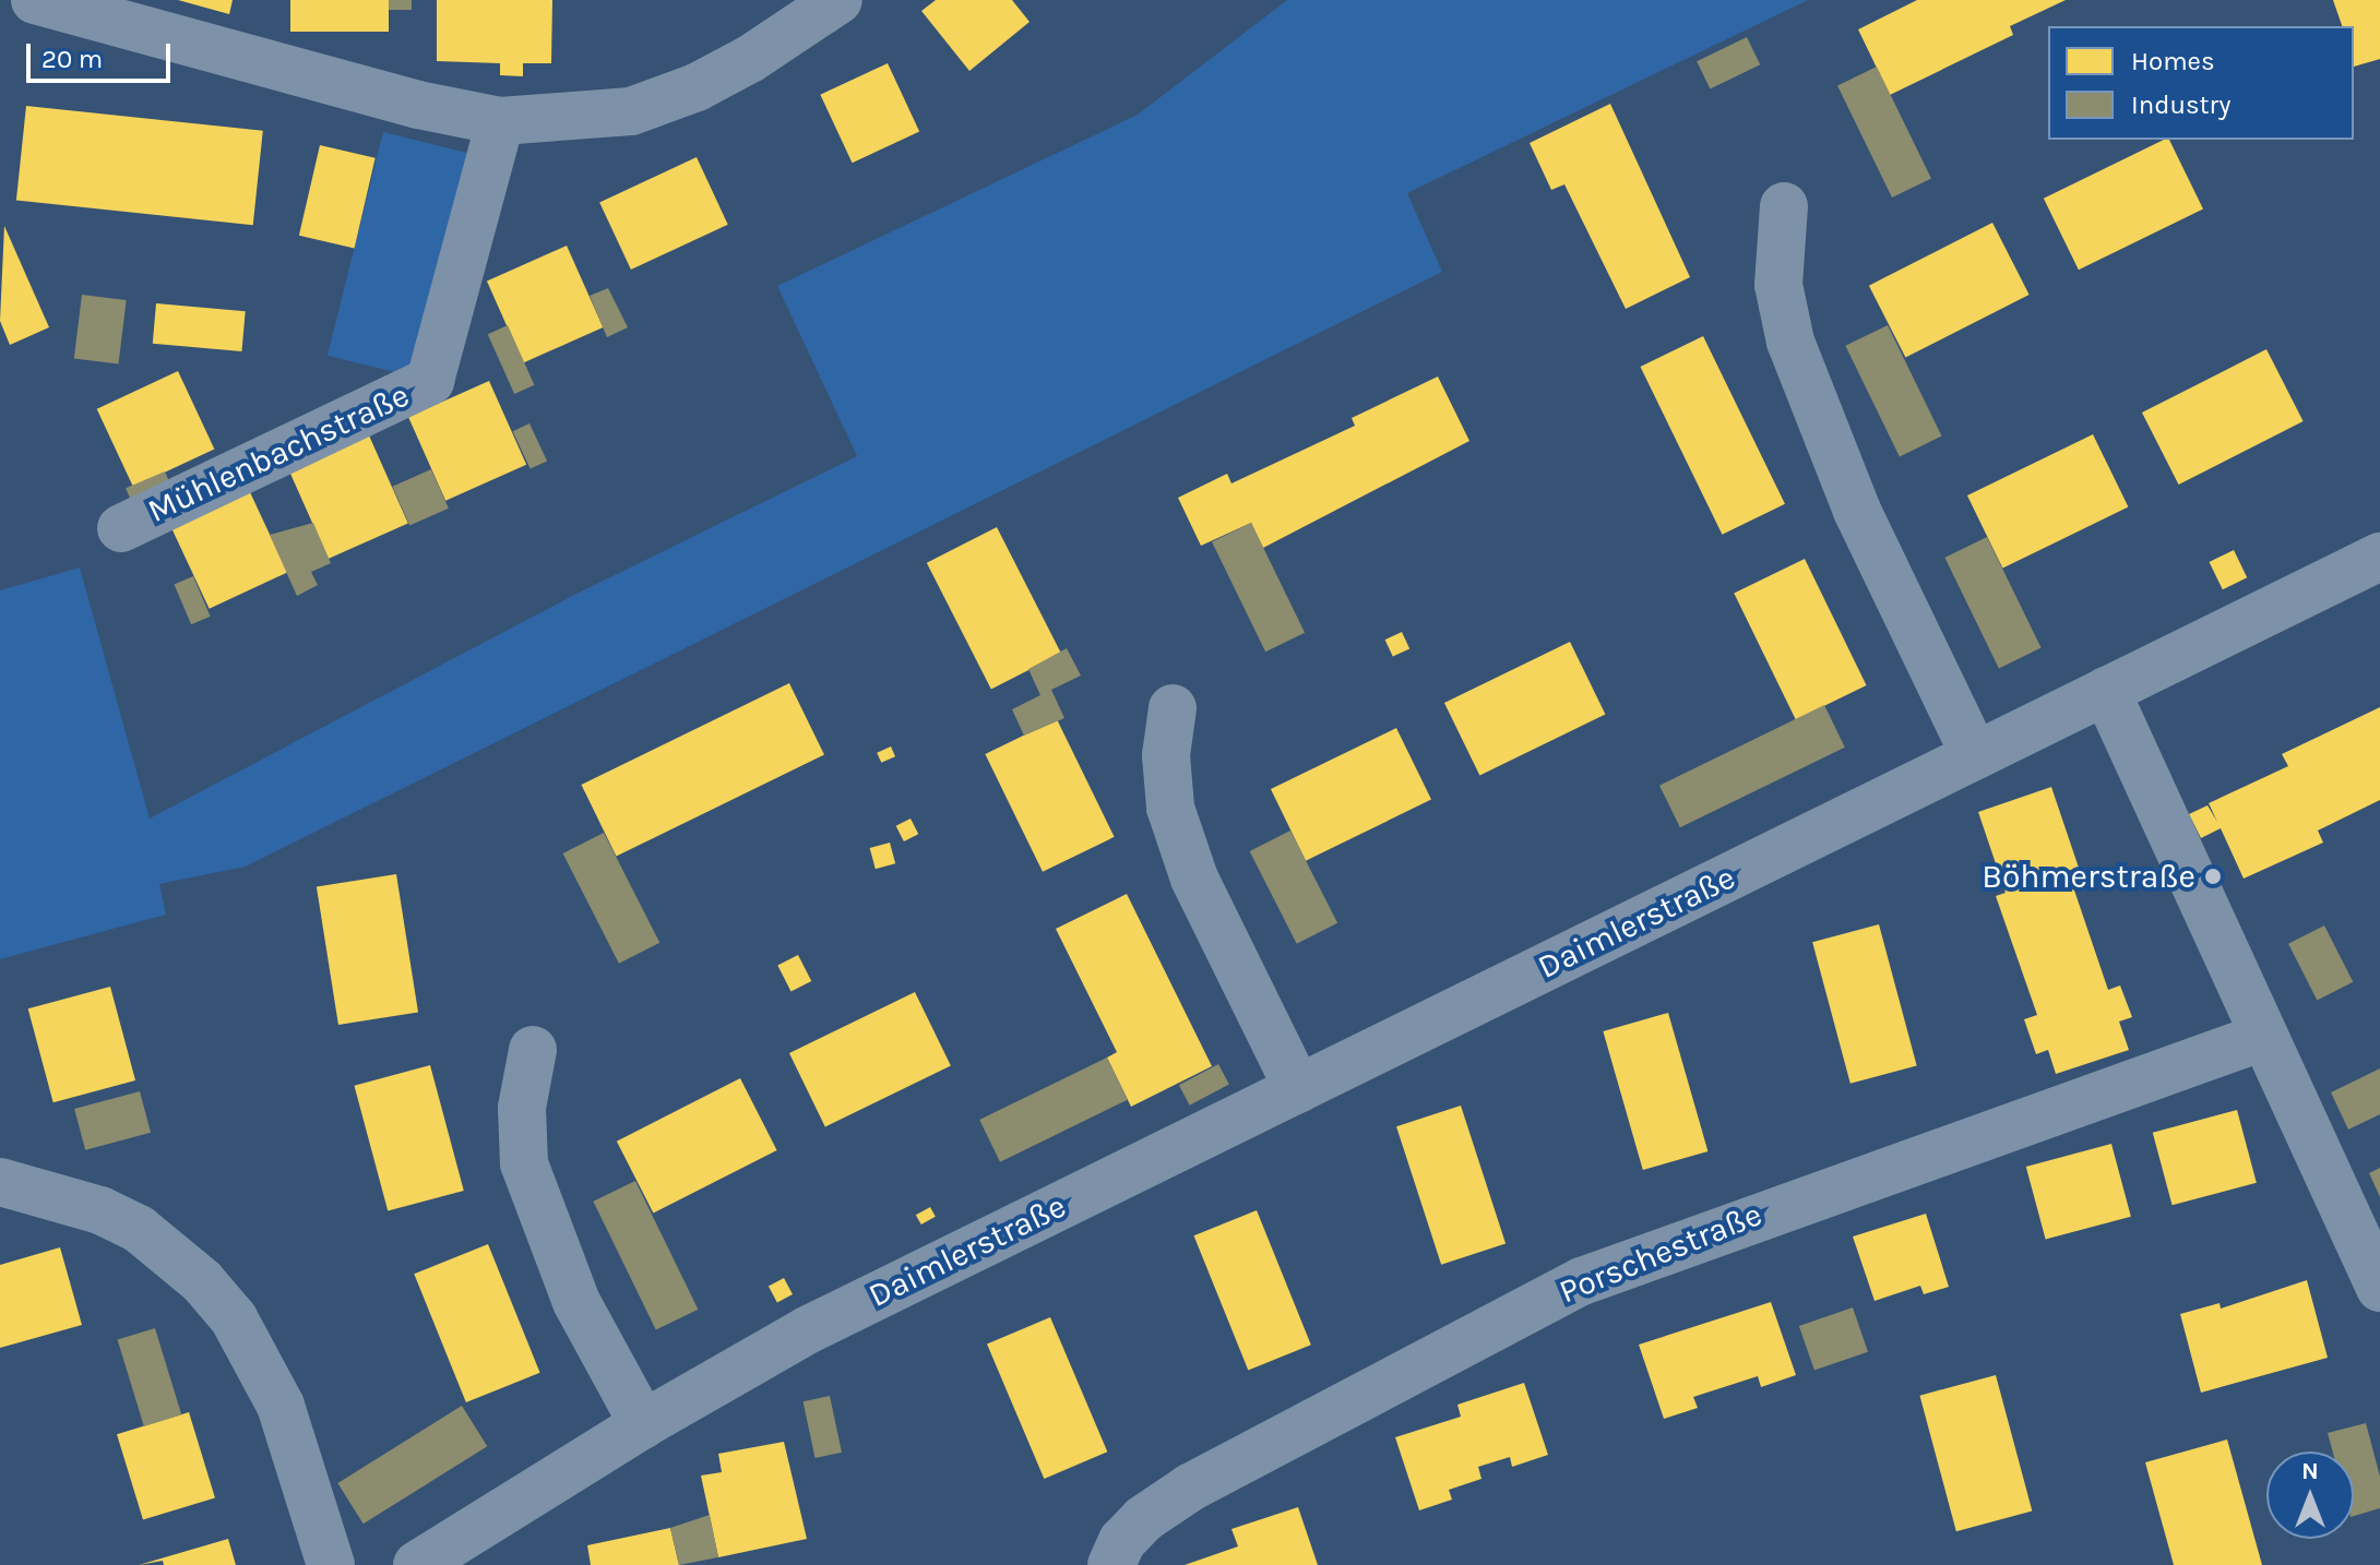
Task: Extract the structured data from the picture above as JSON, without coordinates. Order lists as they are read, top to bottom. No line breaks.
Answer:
{"streets":{"street":["Mühlenbachstraße","Daimlerstraße","Porschestraße"]},"places":["Böhmerstraße"],"legend":["Homes","Industry"],"scale_bar":"20 m","north":"top"}
